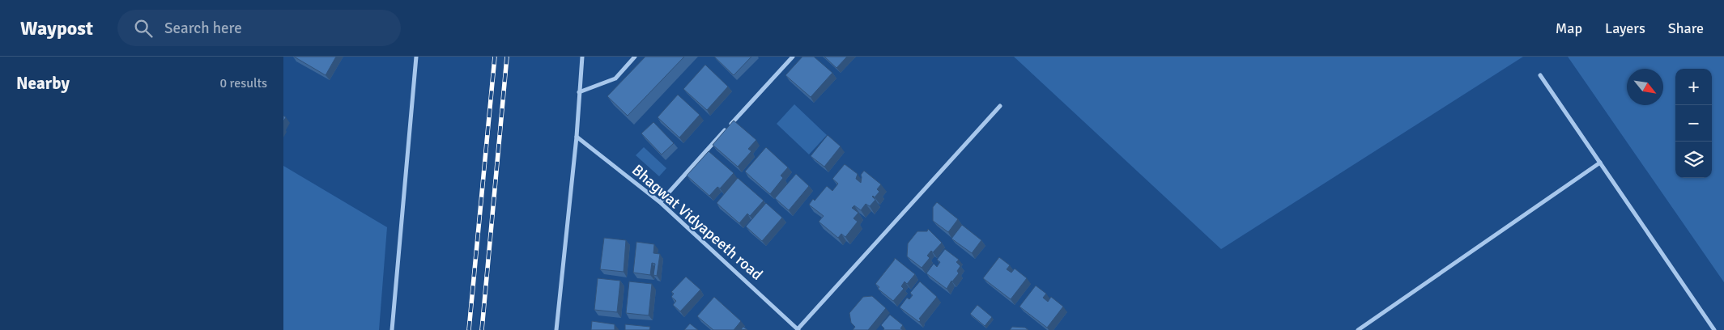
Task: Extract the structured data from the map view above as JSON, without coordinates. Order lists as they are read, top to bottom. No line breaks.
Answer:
{"streets":{"street":["Bhagwat Vidyapeeth road"]},"north":"bottom right","page":{"header":"Waypost","search":"Search here","nav":["Map","Layers","Share"],"heading":["Nearby","0 results"],"map_buttons":["+","−"]}}
